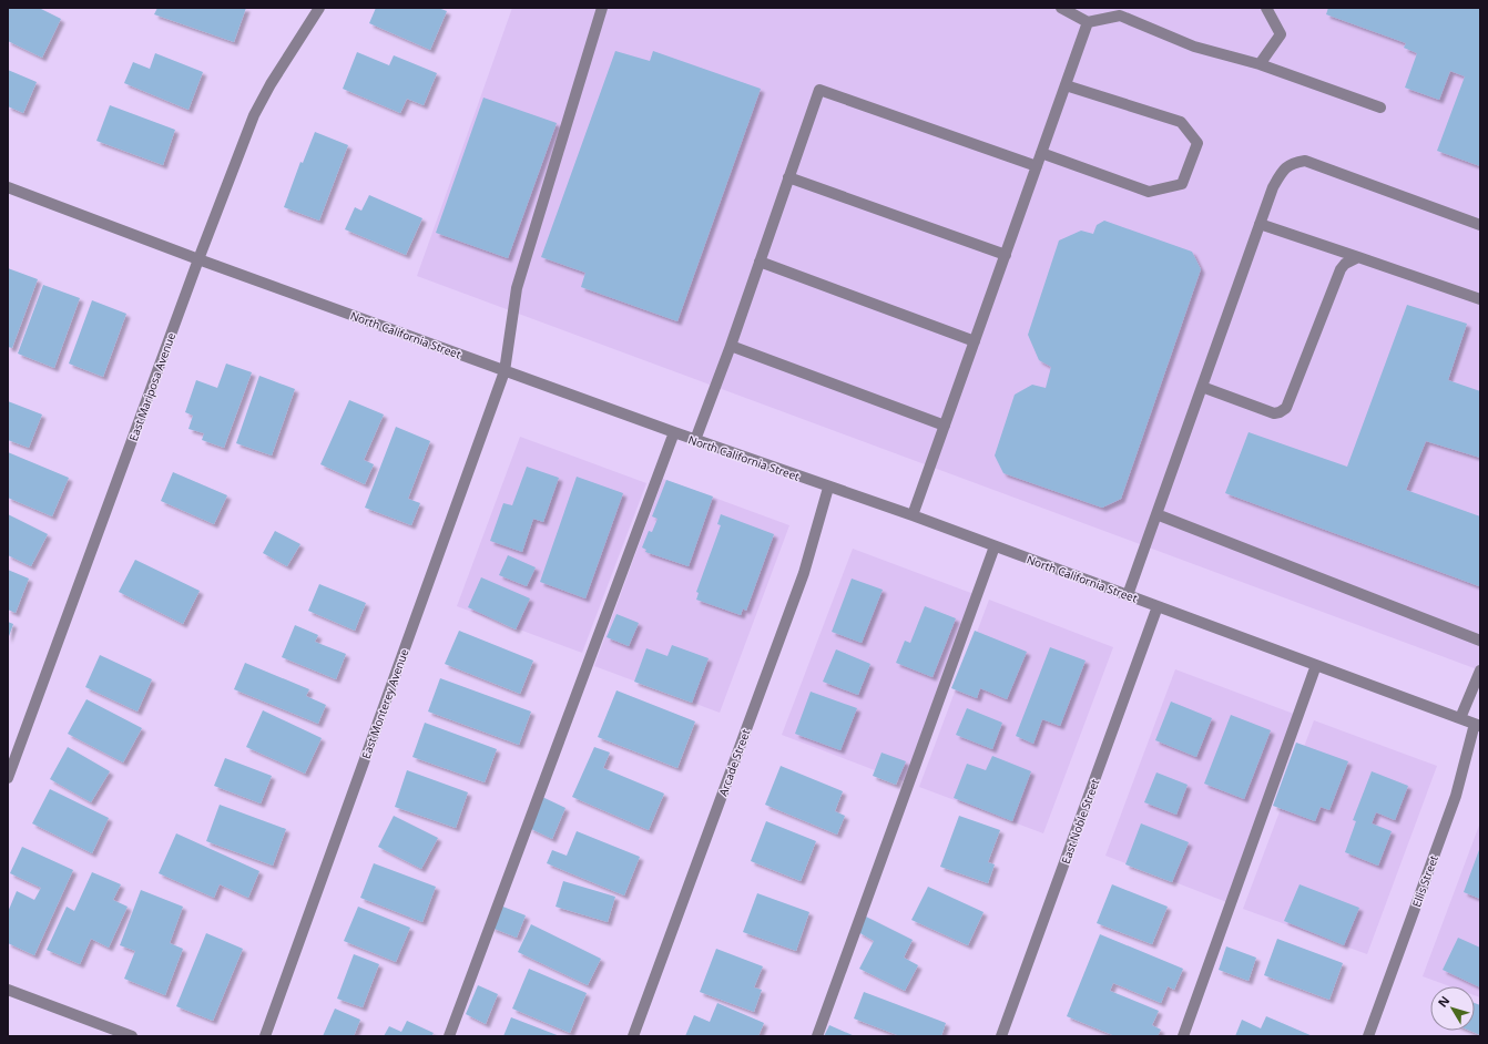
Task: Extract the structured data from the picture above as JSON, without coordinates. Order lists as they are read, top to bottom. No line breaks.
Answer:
{"streets":{"street":["North California Street","East Mariposa Avenue","East Monterey Avenue","Arcade Street","East Noble Street","Ellis Street"]},"crossings":[["North California Street","East Mariposa Avenue"],["North California Street","East Monterey Avenue"],["North California Street","Arcade Street"],["North California Street","East Noble Street"],["North California Street","Ellis Street"]],"north":"top left"}
